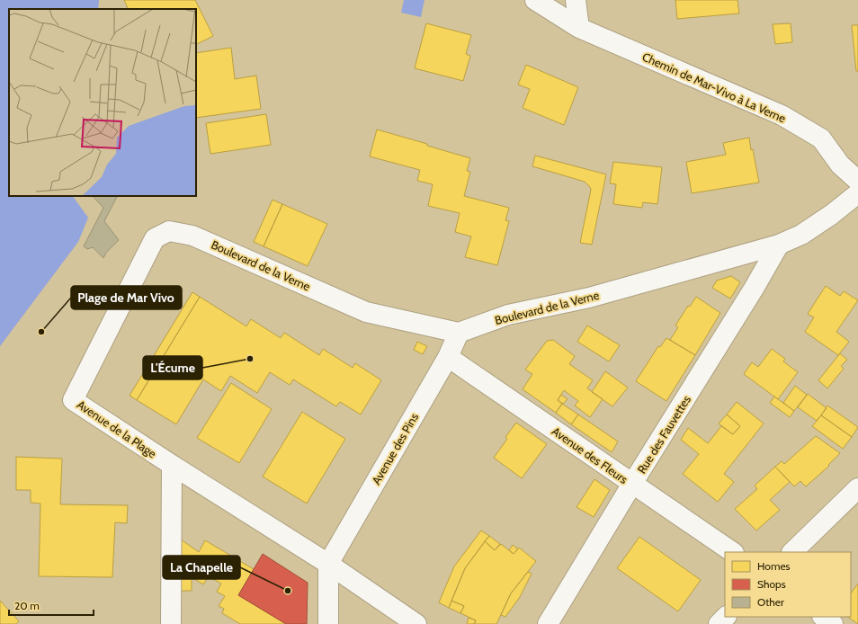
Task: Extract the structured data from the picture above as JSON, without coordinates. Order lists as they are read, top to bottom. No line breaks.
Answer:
{"streets":{"street":["Chemin de Mar-Vivo à La Verne","Boulevard de la Verne","Avenue de la Plage","Rue des Fauvettes","Avenue des Pins","Avenue des Fleurs"]},"crossings":[["Boulevard de la Verne","Avenue de la Plage"],["Boulevard de la Verne","Rue des Fauvettes"],["Boulevard de la Verne","Avenue des Pins"],["Avenue de la Plage","Avenue des Pins"],["Rue des Fauvettes","Avenue des Fleurs"],["Avenue des Pins","Avenue des Fleurs"]],"places":["Plage de Mar Vivo","L'Écume","La Chapelle"],"legend":["Homes","Shops","Other"],"scale_bar":"20 m"}
